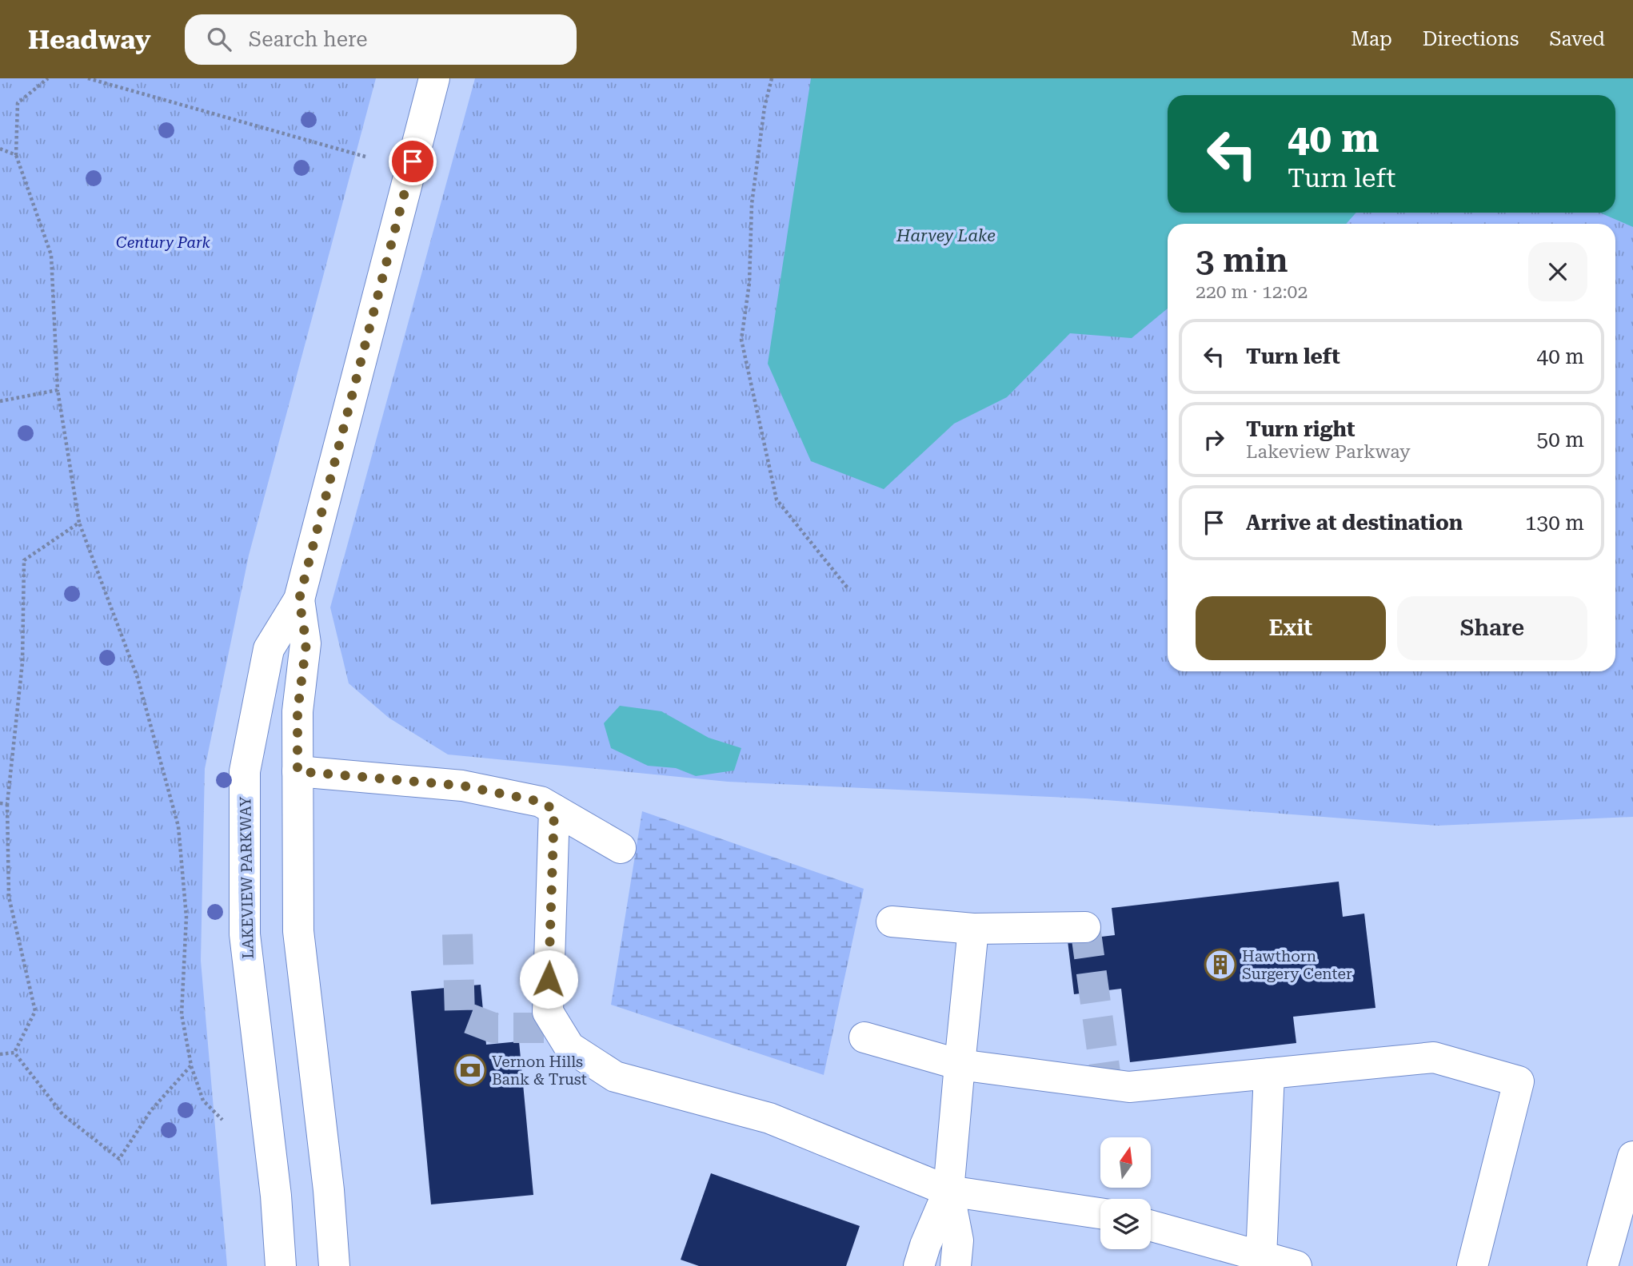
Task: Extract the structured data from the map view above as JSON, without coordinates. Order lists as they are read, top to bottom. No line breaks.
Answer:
{"streets":{"street":["LAKEVIEW PARKWAY"]},"water":["Harvey Lake"],"parks":["Century Park"],"places":{"building":["Hawthorn Surgery Center"],"bank":["Vernon Hills Bank & Trust"]},"north":"top","page":{"header":"Headway","search":"Search here","nav":["Map","Directions","Saved"],"turn":["40 m","Turn left"],"heading":["3 min","220 m · 12:02"],"list":[{"name":"Turn left","value":"40 m"},{"name":"Turn right","note":"Lakeview Parkway","value":"50 m"},{"name":"Arrive at destination","value":"130 m"}],"buttons":["Exit","Share"]}}
